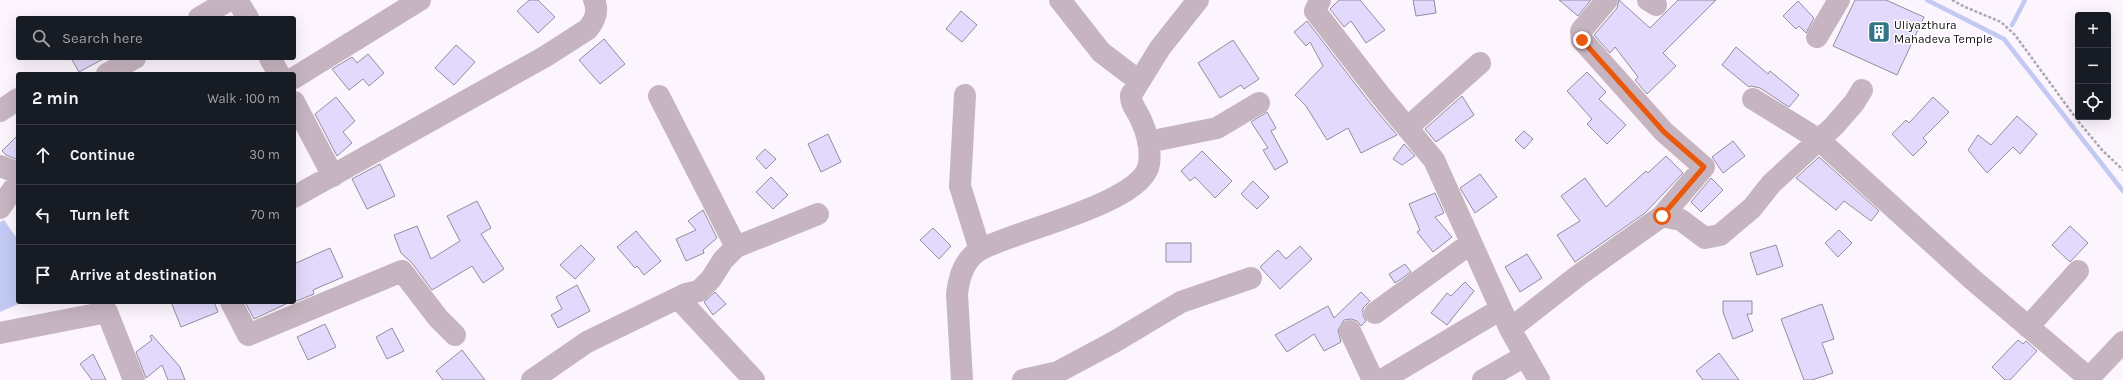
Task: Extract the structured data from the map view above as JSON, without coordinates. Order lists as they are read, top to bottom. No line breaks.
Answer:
{"places":{"building":["Uliyazthura Mahadeva Temple"]},"page":{"map_buttons":["+","−"],"search":"Search here","heading":["2 min","Walk · 100 m"],"list":[["Continue","30 m"],["Turn left","70 m"],"Arrive at destination"]}}
